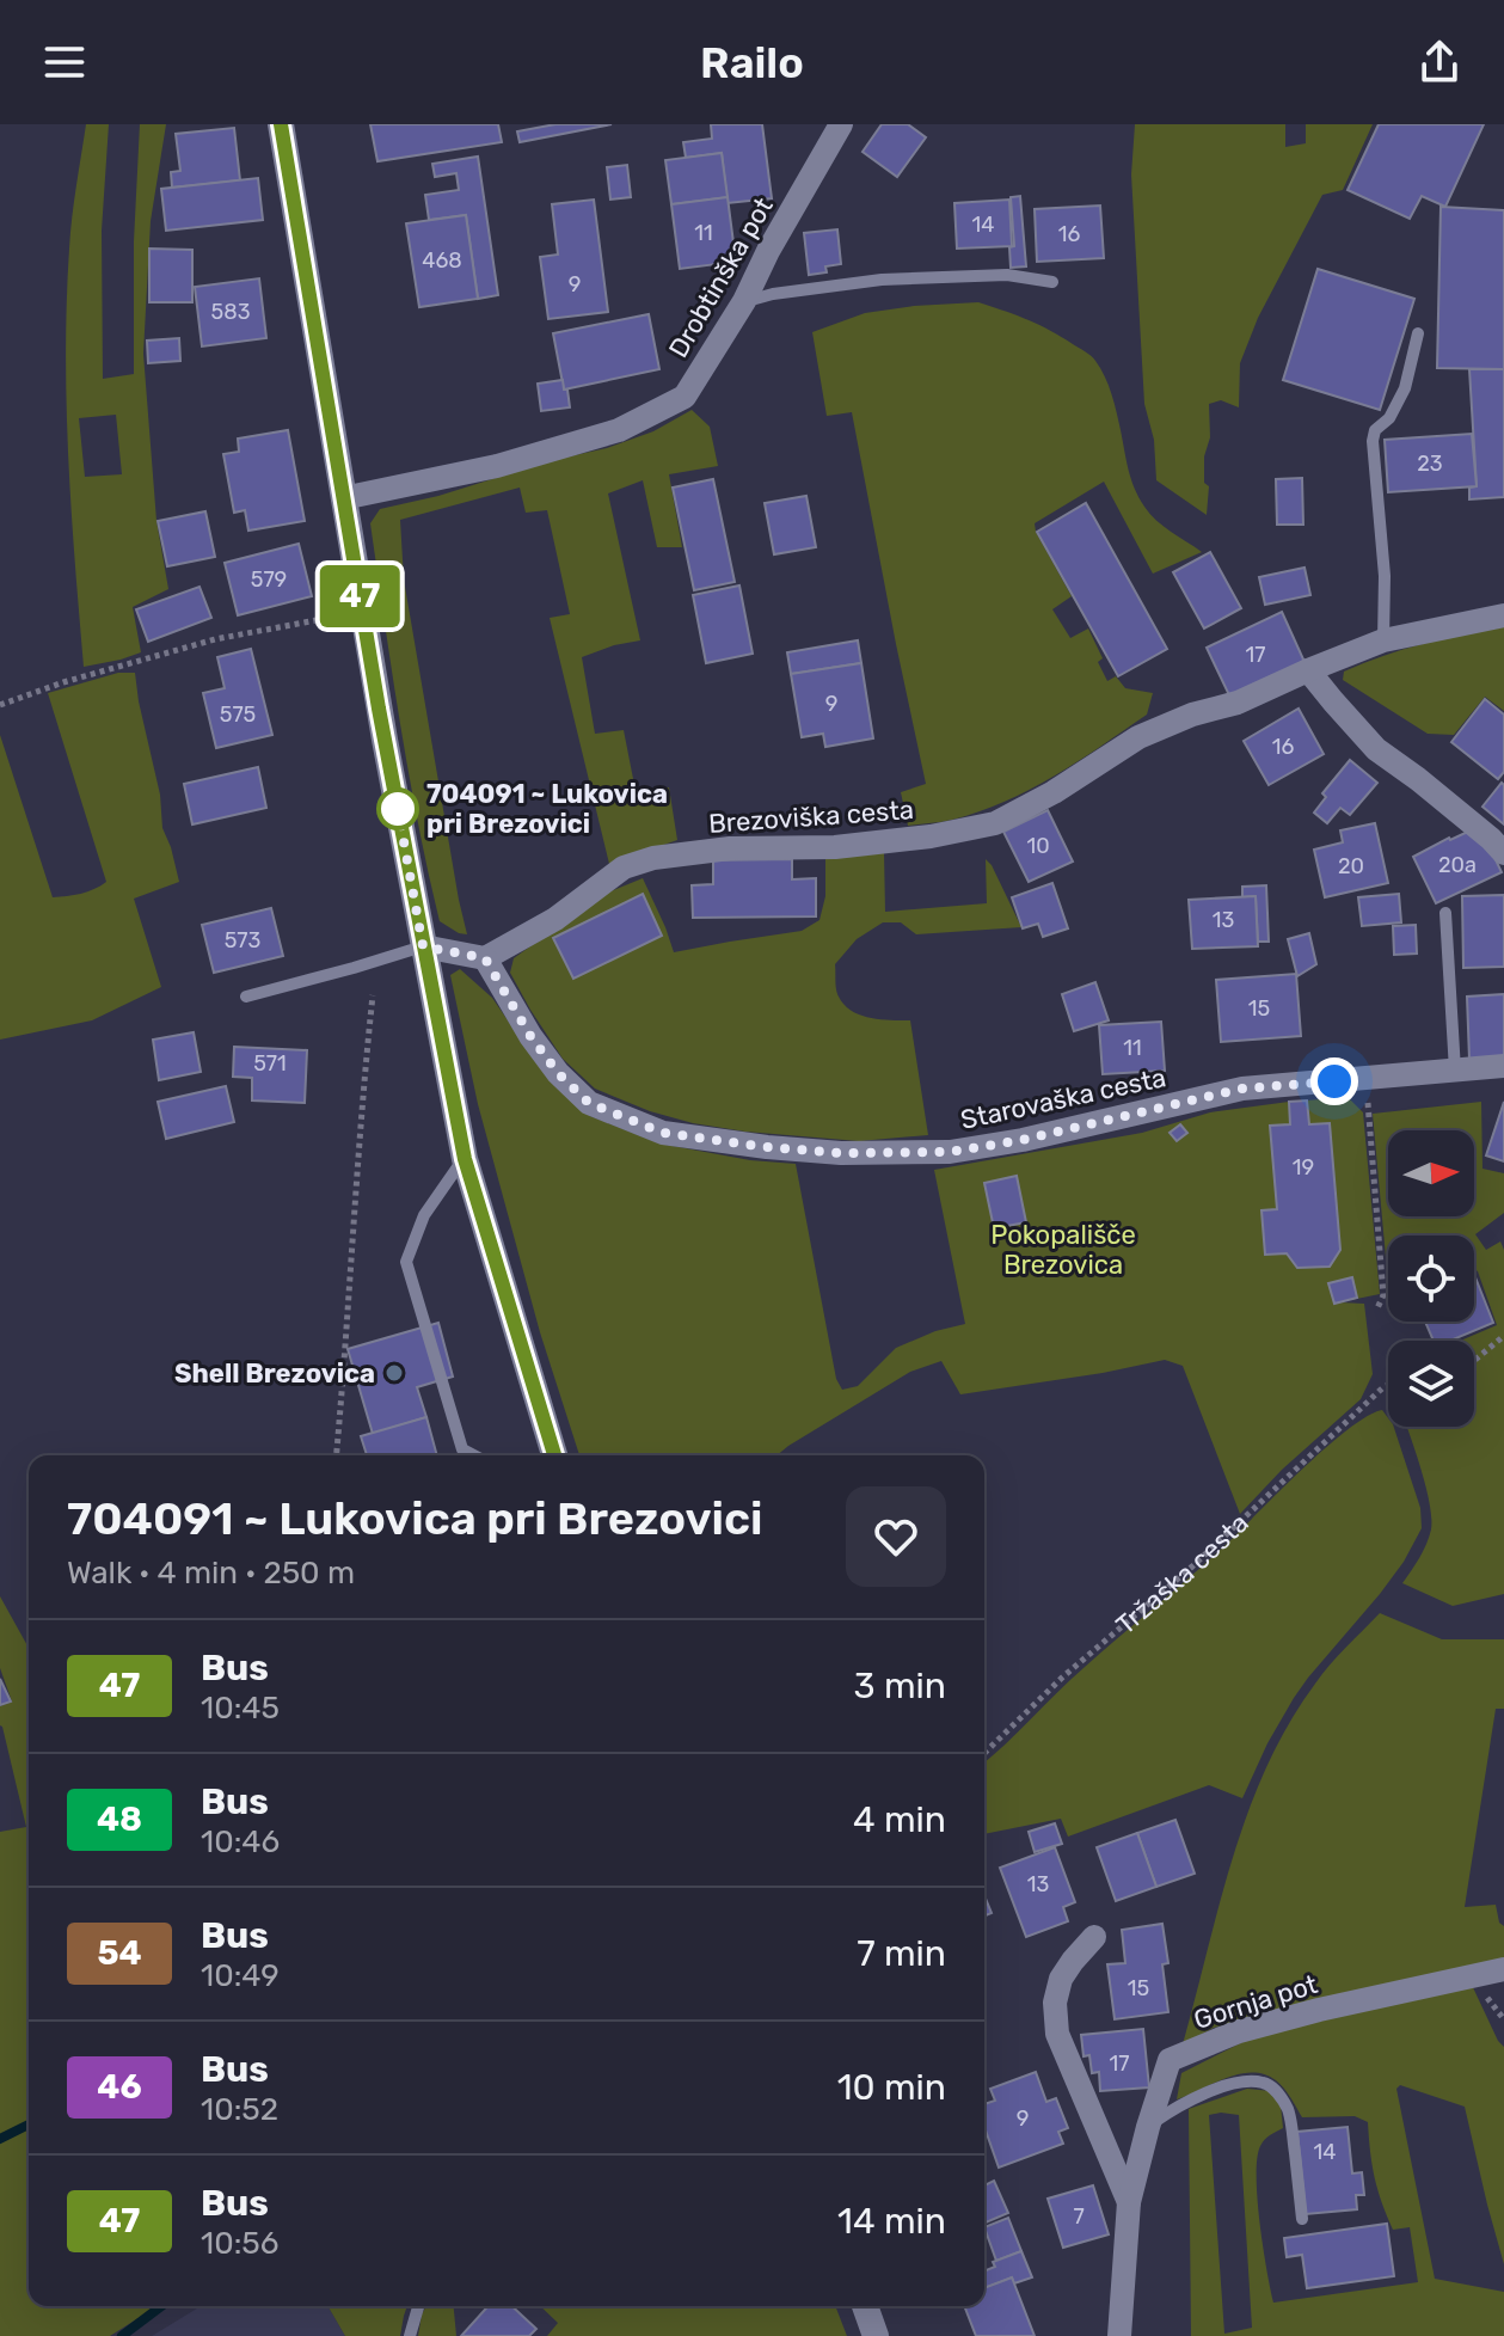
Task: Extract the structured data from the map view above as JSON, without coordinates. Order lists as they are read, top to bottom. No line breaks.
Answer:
{"streets":{"street":["Drobtinška pot","Brezoviška cesta","Starovaška cesta","Gornja pot"],"path":["Tržaška cesta"]},"crossings":[["Brezoviška cesta","Starovaška cesta"]],"parks":["Pokopališče Brezovica"],"places":["704091 ~ Lukovica pri Brezovici","Shell Brezovica"],"lines":["bus line 47"],"house_numbers":["14","11","16","468","9","583","23","579","17","9","575","16","10","20a","20","13","573","15","11","571","19","13","15","17","9","14","7"],"north":"right","page":{"header":"Railo","on_map":"47","heading":["704091 ~ Lukovica pri Brezovici","Walk · 4 min · 250 m"],"list":[{"mark":"47","name":"Bus","note":"10:45","value":"3 min"},{"mark":"48","name":"Bus","note":"10:46","value":"4 min"},{"mark":"54","name":"Bus","note":"10:49","value":"7 min"},{"mark":"46","name":"Bus","note":"10:52","value":"10 min"},{"mark":"47","name":"Bus","note":"10:56","value":"14 min"}]}}
